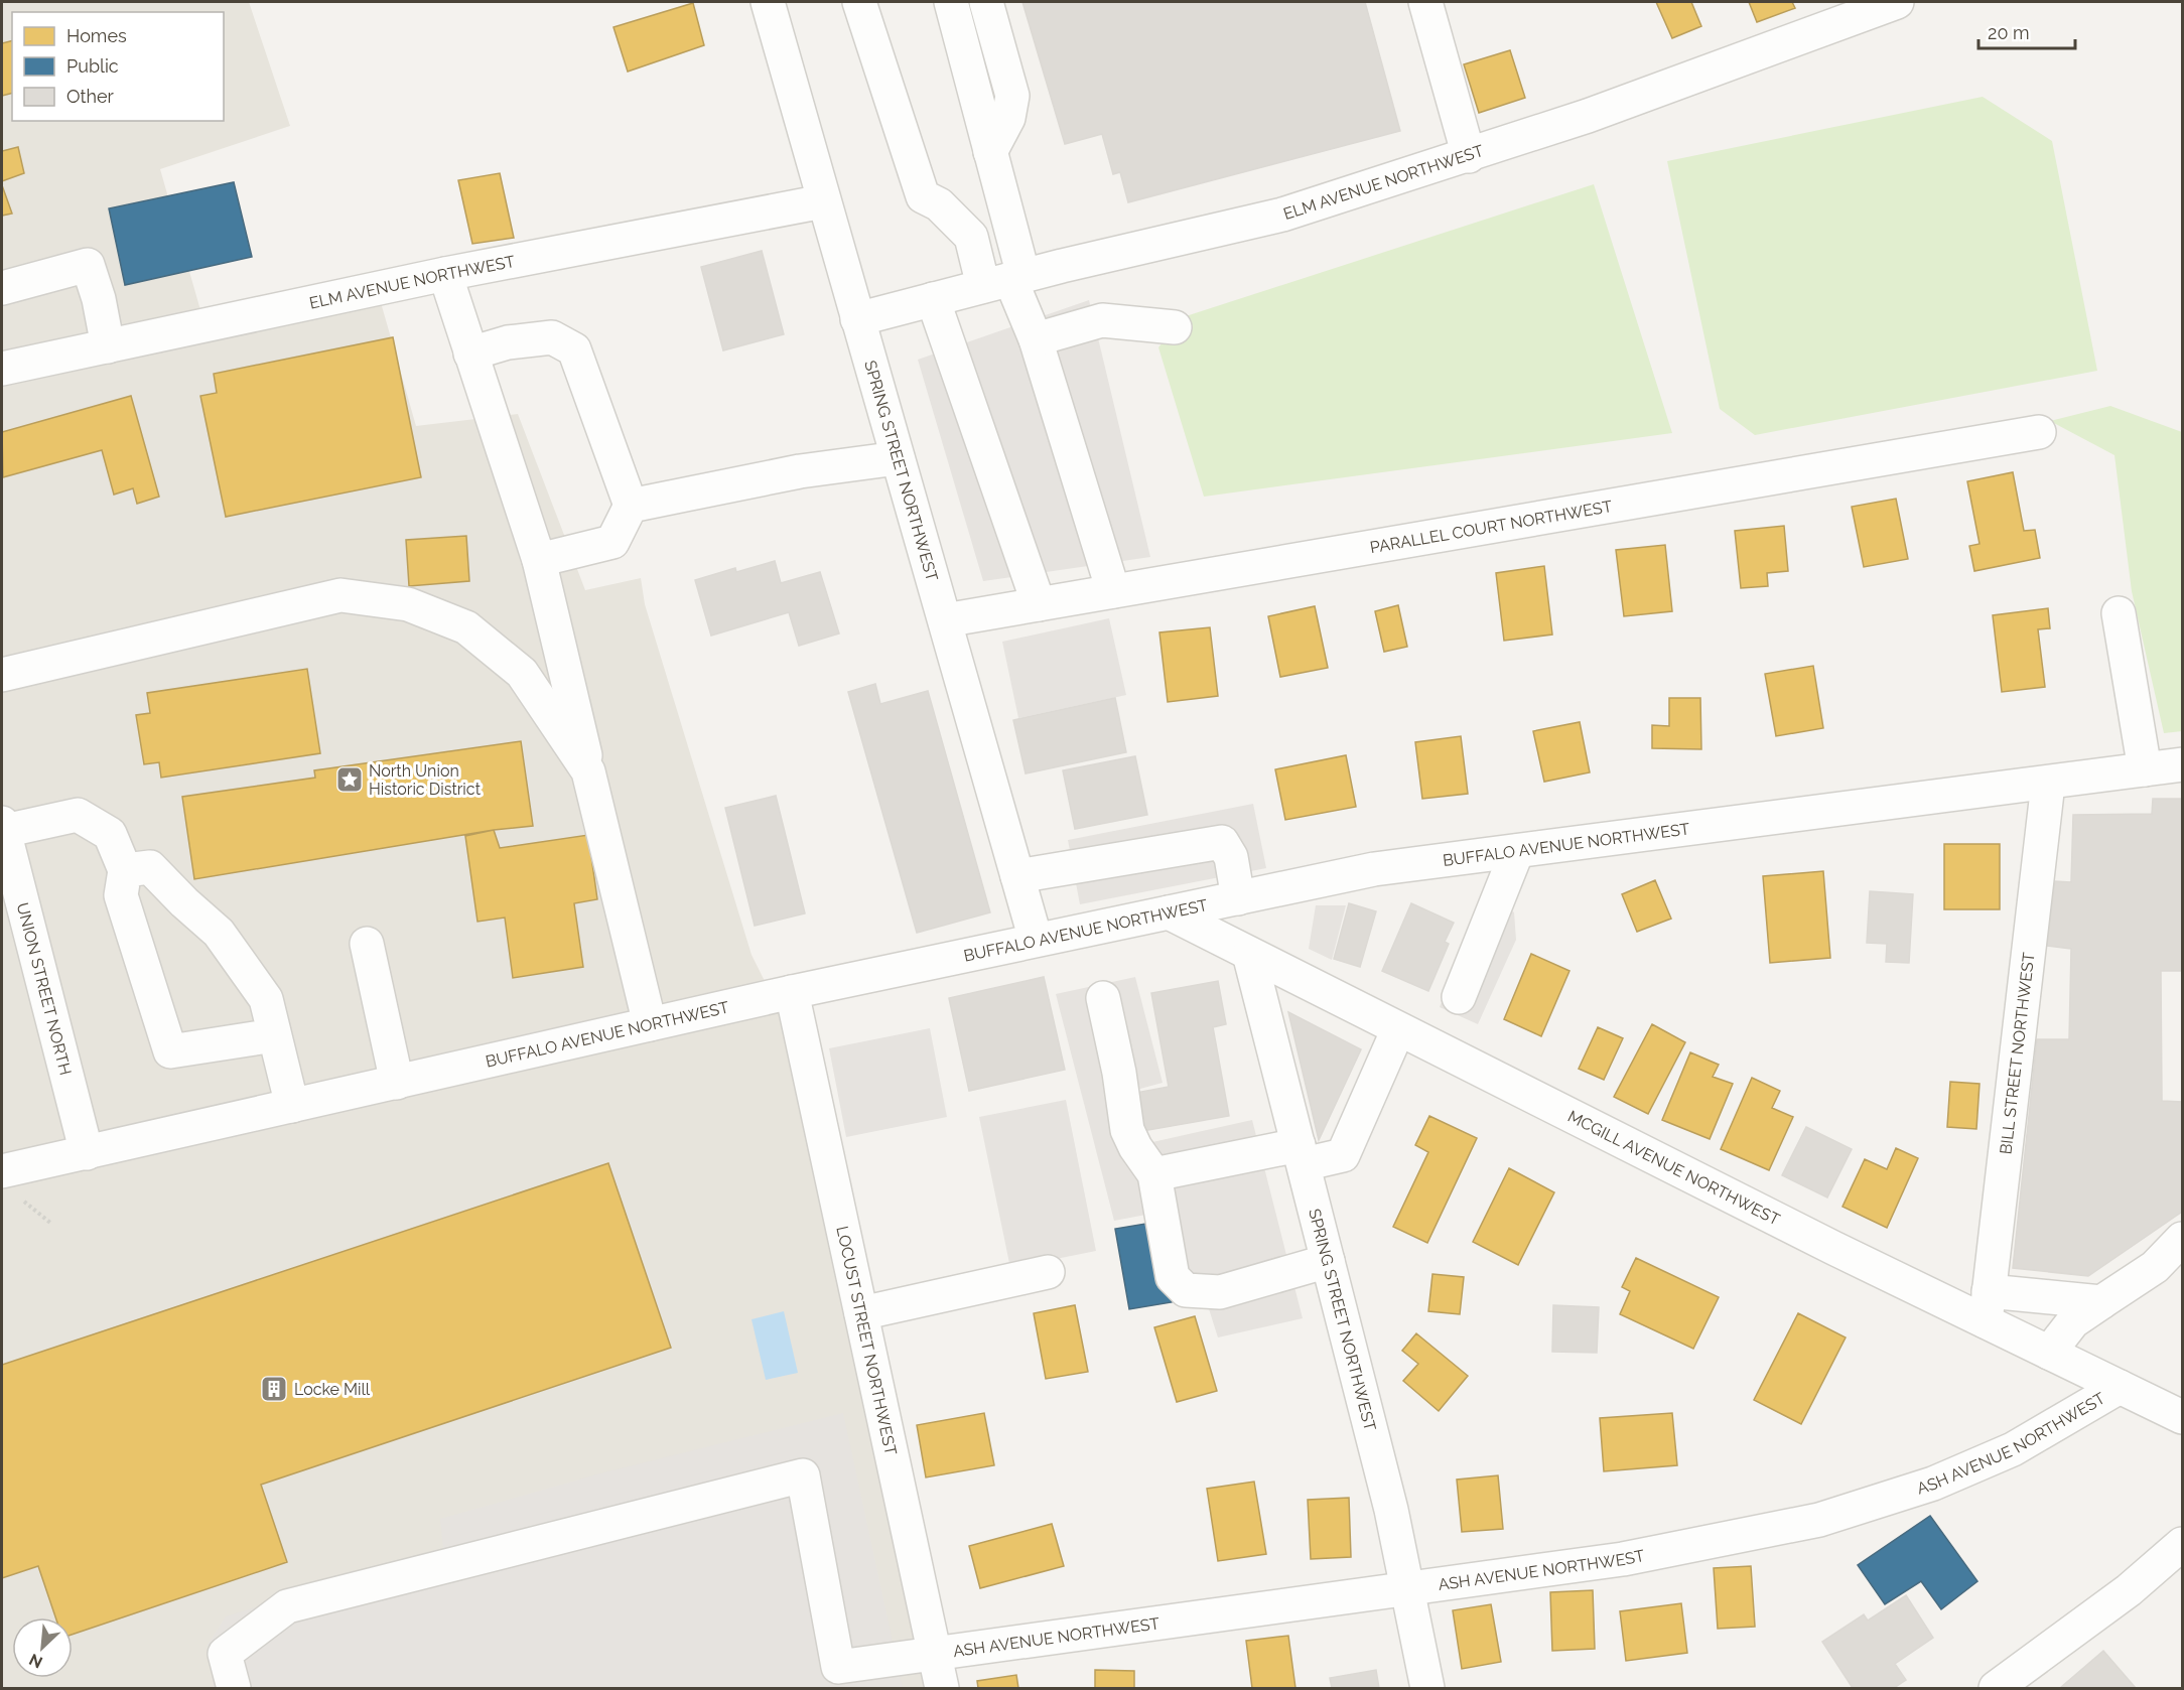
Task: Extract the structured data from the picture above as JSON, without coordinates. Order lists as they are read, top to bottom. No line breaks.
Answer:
{"streets":{"street":["ELM AVENUE NORTHWEST","SPRING STREET NORTHWEST","PARALLEL COURT NORTHWEST","BUFFALO AVENUE NORTHWEST","UNION STREET NORTH","BILL STREET NORTHWEST","MCGILL AVENUE NORTHWEST","LOCUST STREET NORTHWEST","ASH AVENUE NORTHWEST"]},"crossings":[["ELM AVENUE NORTHWEST","SPRING STREET NORTHWEST"],["SPRING STREET NORTHWEST","PARALLEL COURT NORTHWEST"],["SPRING STREET NORTHWEST","BUFFALO AVENUE NORTHWEST"],["SPRING STREET NORTHWEST","MCGILL AVENUE NORTHWEST"],["SPRING STREET NORTHWEST","ASH AVENUE NORTHWEST"],["BUFFALO AVENUE NORTHWEST","UNION STREET NORTH"],["BUFFALO AVENUE NORTHWEST","BILL STREET NORTHWEST"],["BUFFALO AVENUE NORTHWEST","MCGILL AVENUE NORTHWEST"],["BUFFALO AVENUE NORTHWEST","LOCUST STREET NORTHWEST"],["BILL STREET NORTHWEST","MCGILL AVENUE NORTHWEST"],["MCGILL AVENUE NORTHWEST","ASH AVENUE NORTHWEST"],["LOCUST STREET NORTHWEST","ASH AVENUE NORTHWEST"]],"places":{"place":["North Union Historic District"],"building":["Locke Mill"]},"legend":["Homes","Public","Other"],"scale_bar":"20 m","north":"bottom left"}
